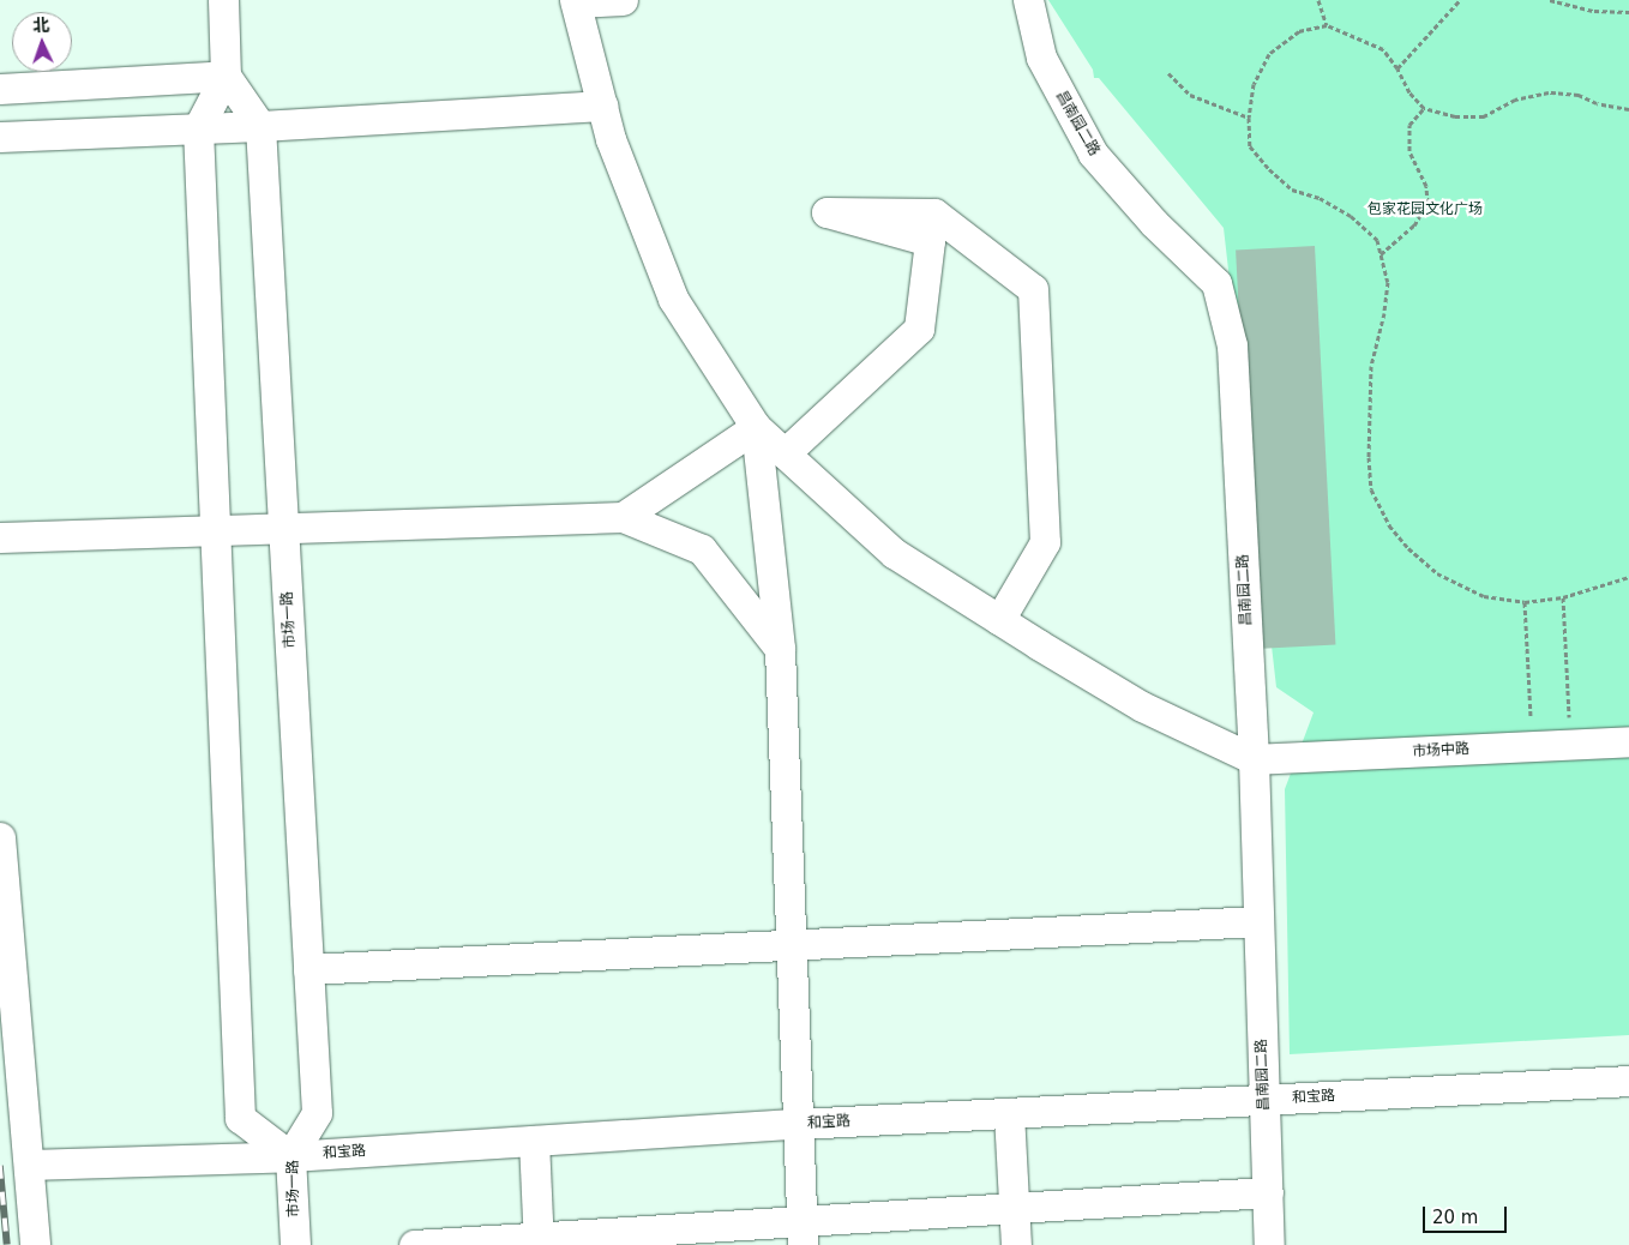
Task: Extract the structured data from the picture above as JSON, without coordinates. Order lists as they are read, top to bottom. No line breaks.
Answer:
{"streets":{"street":["昌南园二路","市场一路","市场中路","和宝路"]},"crossings":[["昌南园二路","市场中路"],["昌南园二路","和宝路"],["市场一路","和宝路"]],"parks":["包家花园文化广场"],"scale_bar":"20 m","north":"top"}
